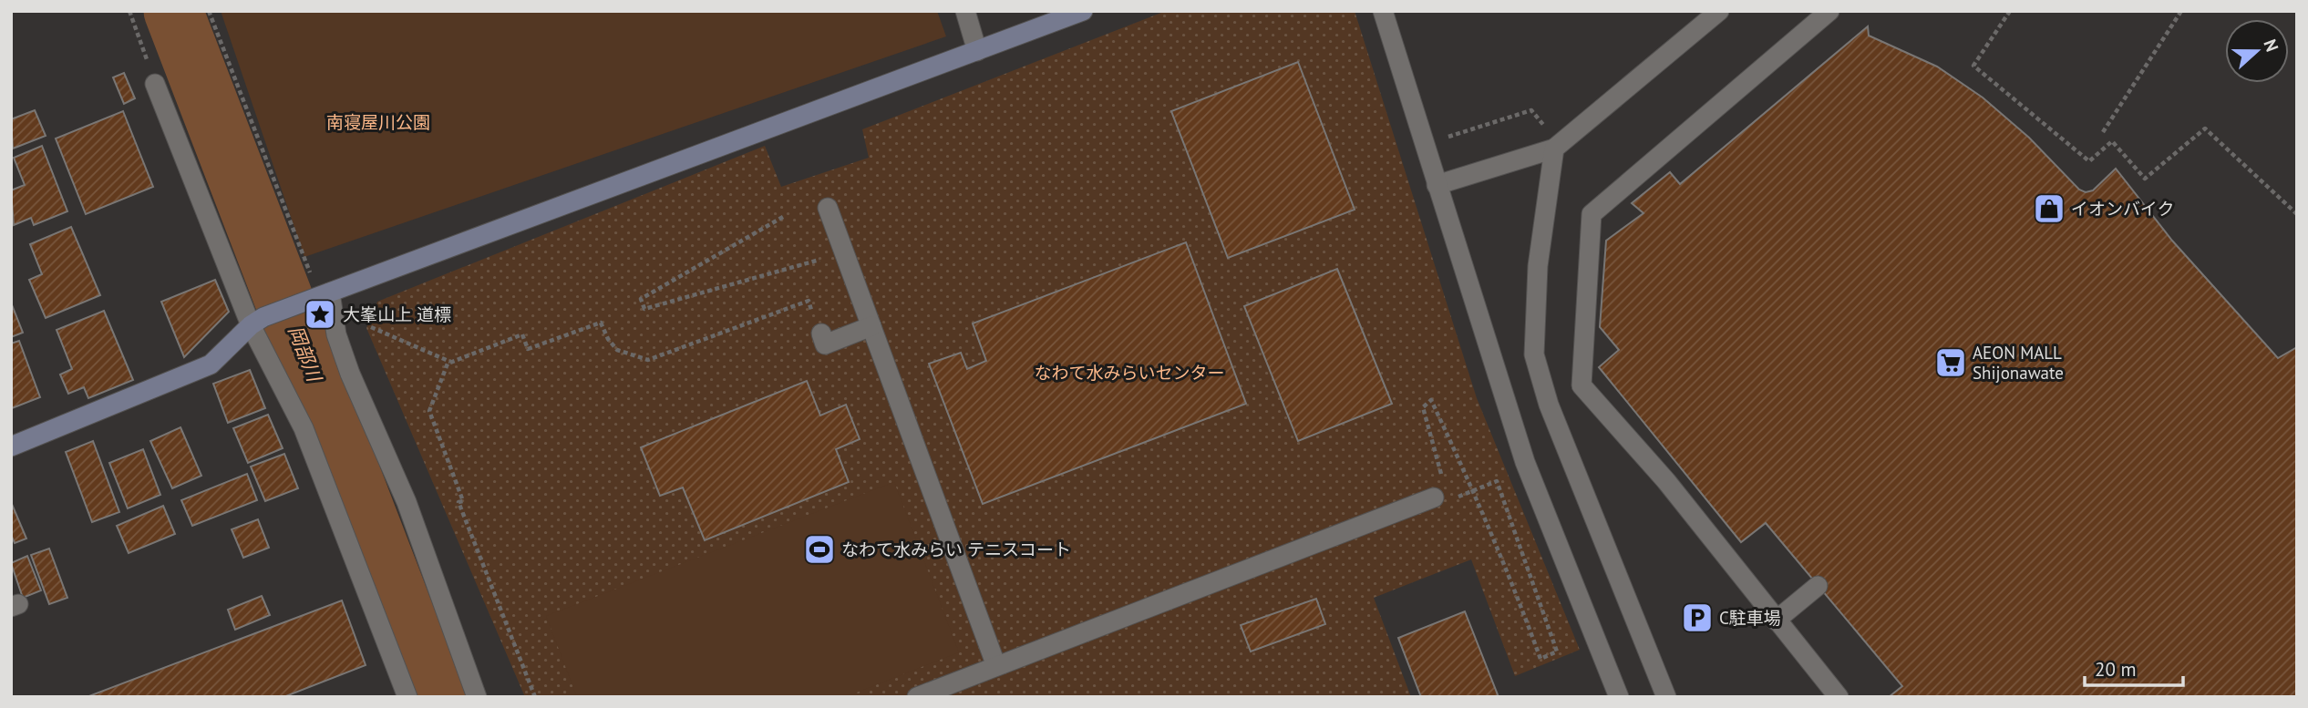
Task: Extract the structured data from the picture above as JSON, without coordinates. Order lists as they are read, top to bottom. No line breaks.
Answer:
{"water":["岡部川"],"parks":["南寝屋川公園","なわて水みらいセンター"],"places":{"shop":["イオンバイク"],"place":["大峯山上 道標"],"supermarket":["AEON MALL Shijonawate"],"sports":["なわて水みらい テニスコート"],"parking":["C駐車場"]},"scale_bar":"20 m","north":"right"}
